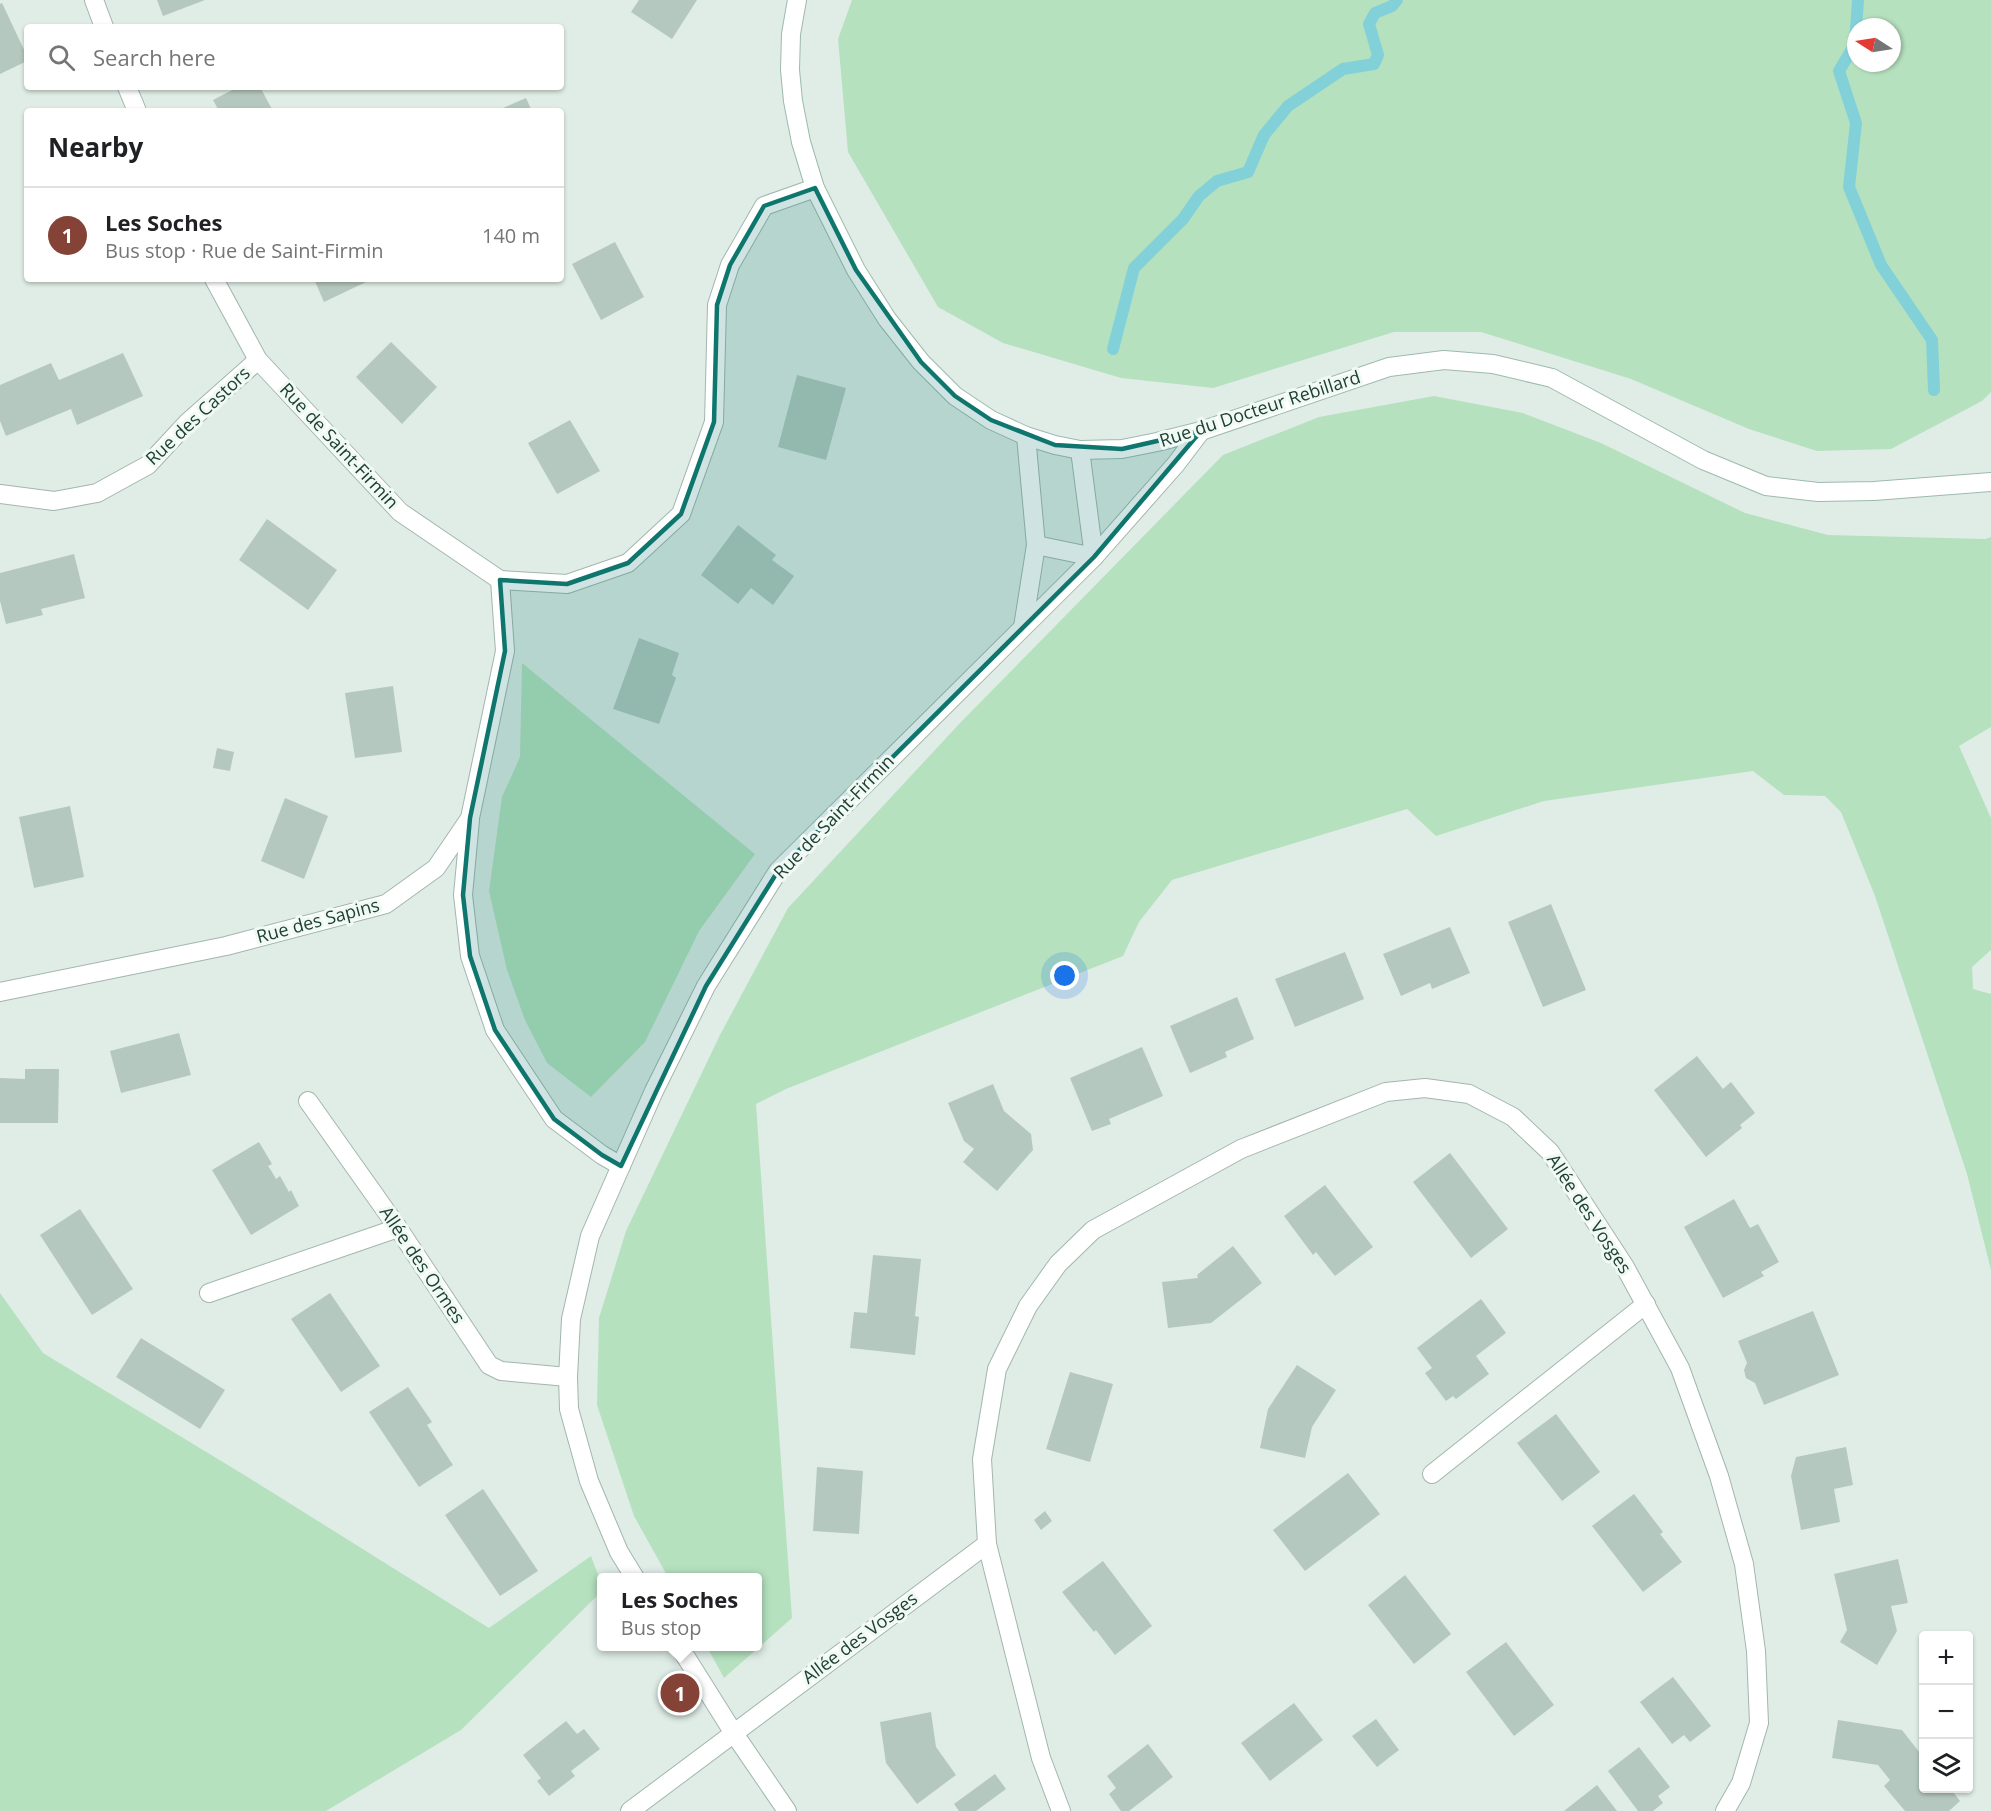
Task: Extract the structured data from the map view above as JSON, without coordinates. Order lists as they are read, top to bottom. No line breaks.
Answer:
{"streets":{"street":["Rue du Docteur Rebillard","Rue des Castors","Rue de Saint-Firmin","Rue des Sapins","Allée des Vosges","Allée des Ormes"]},"crossings":[["Rue du Docteur Rebillard","Rue de Saint-Firmin"],["Rue des Castors","Rue de Saint-Firmin"],["Rue de Saint-Firmin","Rue des Sapins"],["Rue de Saint-Firmin","Allée des Ormes"]],"north":"left","page":{"search":"Search here","heading":"Nearby","list":[{"mark":"1","name":"Les Soches","note":"Bus stop · Rue de Saint-Firmin","value":"140 m"}],"popup":["Les Soches","Bus stop"],"map_buttons":["+","−"],"pins":"1"}}
